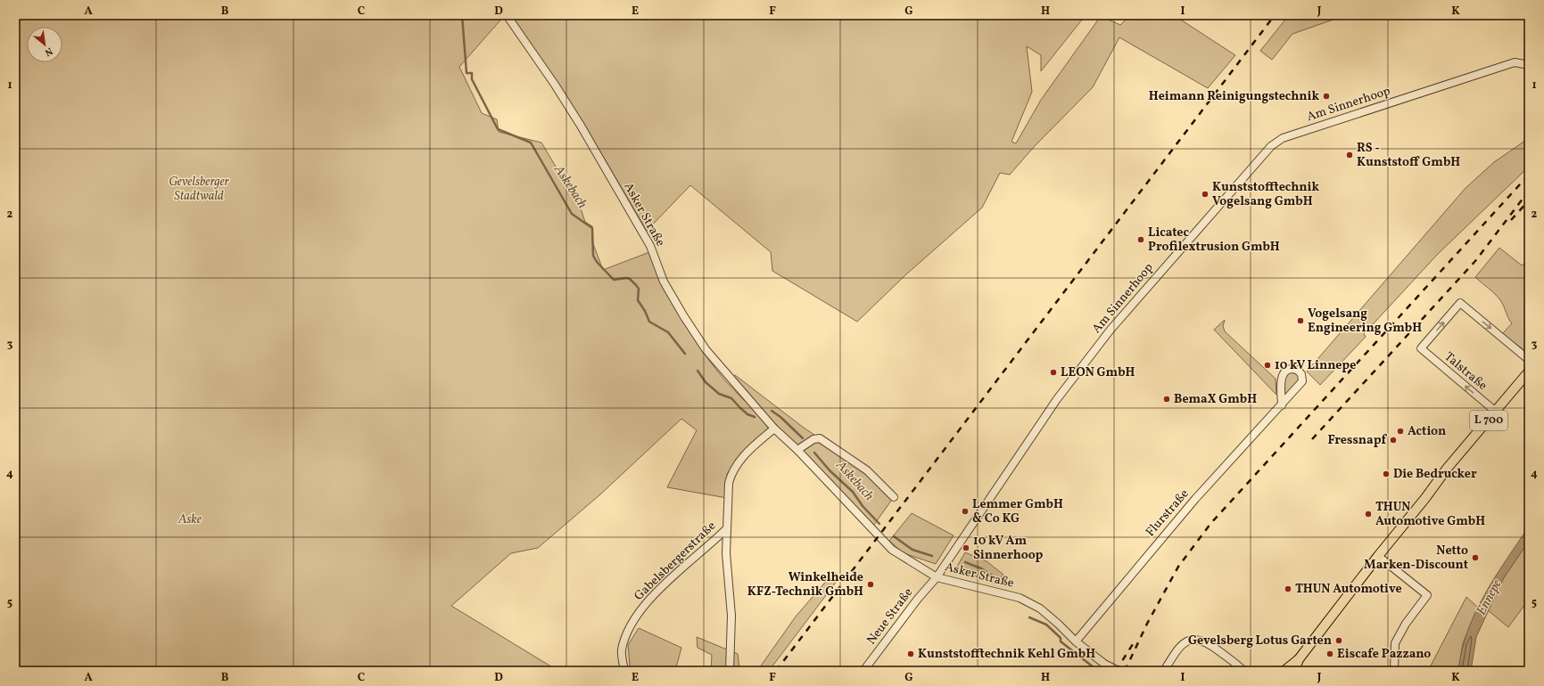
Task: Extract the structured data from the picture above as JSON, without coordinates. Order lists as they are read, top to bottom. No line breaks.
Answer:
{"streets":{"main road":["L 700"],"street":["Am Sinnerhoop","Asker Straße","Talstraße","Flurstraße","Gabelsbergerstraße","Neue Straße"]},"crossings":[["Am Sinnerhoop","Asker Straße"],["Am Sinnerhoop","Neue Straße"],["Asker Straße","Flurstraße"],["Asker Straße","Gabelsbergerstraße"],["Asker Straße","Neue Straße"],["Talstraße","L 700"]],"water":["Askebach","Ennepe"],"parks":["Gevelsberger Stadtwald","Aske"],"places":["Heimann Reinigungstechnik","RS - Kunststoff GmbH","Kunststofftechnik Vogelsang GmbH","Licatec Profilextrusion GmbH","Vogelsang Engineering GmbH","10 kV Linnepe","LEON GmbH","BemaX GmbH","Action","Fressnapf","Die Bedrucker","Lemmer GmbH & Co KG","THUN Automotive GmbH","10 kV Am Sinnerhoop","Netto Marken-Discount","Winkelheide KFZ-Technik GmbH","THUN Automotive","Gevelsberg Lotus Garten","Kunststofftechnik Kehl GmbH","Eiscafe Pazzano"],"north":"bottom right","grid":{"columns":["A","B","C","D","E","F","G","H","I","J","K"],"rows":["1","2","3","4","5"]}}
